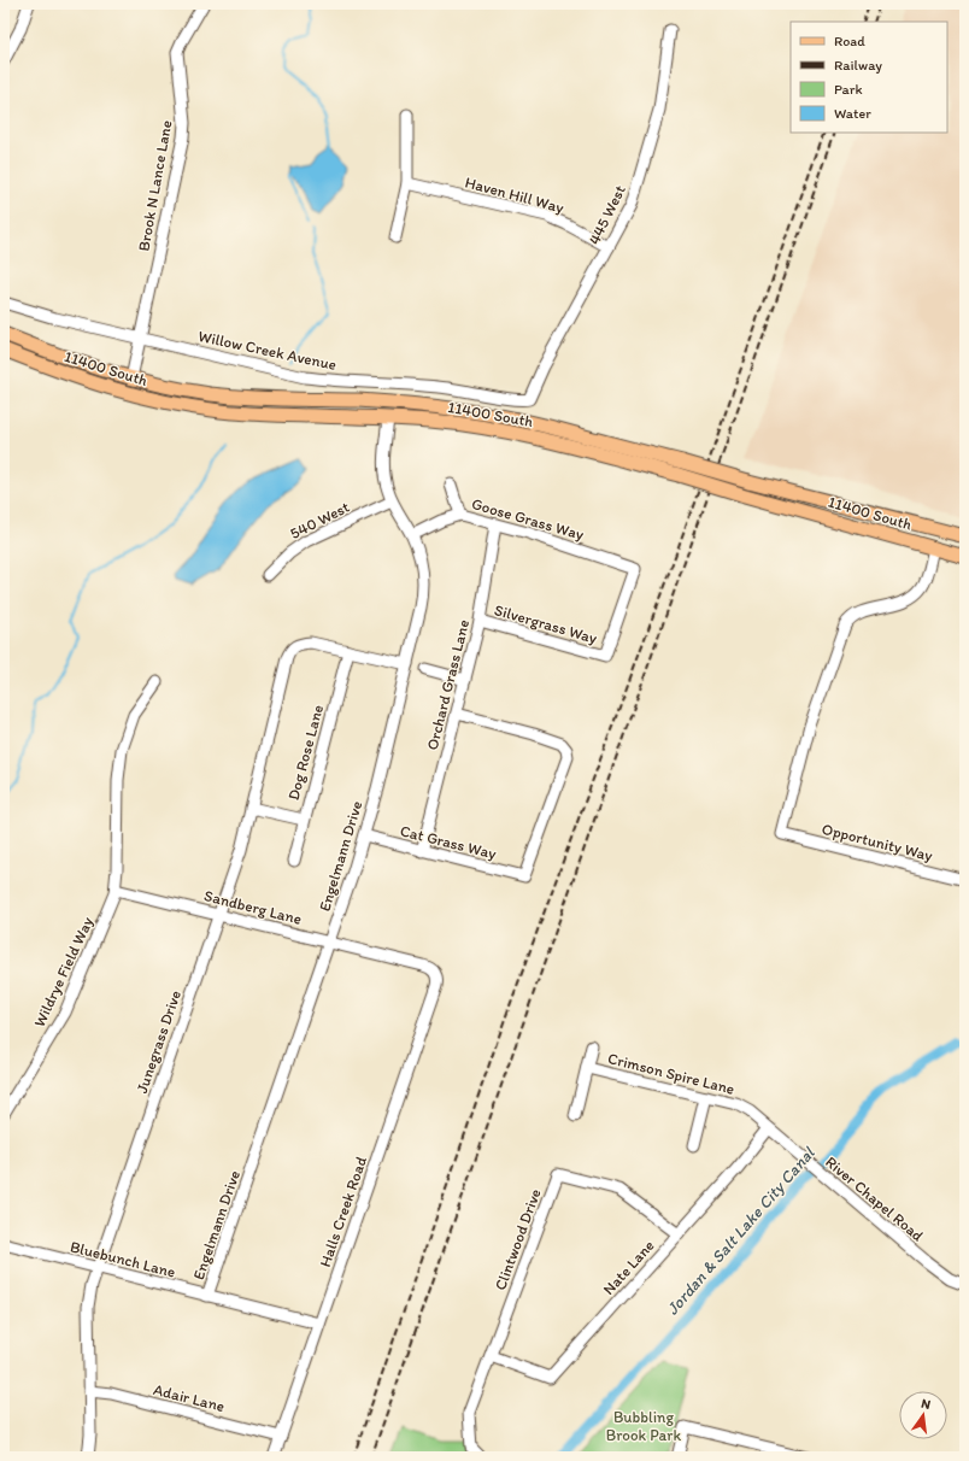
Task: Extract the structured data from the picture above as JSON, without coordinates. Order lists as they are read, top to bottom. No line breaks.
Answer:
{"streets":{"main road":["11400 South"],"street":["Brook N Lance Lane","Haven Hill Way","445 West","Willow Creek Avenue","Goose Grass Way","540 West","Silvergrass Way","Orchard Grass Lane","Dog Rose Lane","Cat Grass Way","Opportunity Way","Engelmann Drive","Sandberg Lane","Wildrye Field Way","Junegrass Drive","Crimson Spire Lane","River Chapel Road","Halls Creek Road","Clintwood Drive","Bluebunch Lane","Nate Lane","Adair Lane"]},"crossings":[["Brook N Lance Lane","Willow Creek Avenue"],["Brook N Lance Lane","11400 South"],["Haven Hill Way","445 West"],["445 West","Willow Creek Avenue"],["11400 South","Opportunity Way"],["11400 South","Engelmann Drive"],["Goose Grass Way","Silvergrass Way"],["Goose Grass Way","Orchard Grass Lane"],["Goose Grass Way","Engelmann Drive"],["540 West","Engelmann Drive"],["Silvergrass Way","Orchard Grass Lane"],["Orchard Grass Lane","Cat Grass Way"],["Dog Rose Lane","Junegrass Drive"],["Cat Grass Way","Engelmann Drive"],["Engelmann Drive","Sandberg Lane"],["Engelmann Drive","Bluebunch Lane"],["Sandberg Lane","Wildrye Field Way"],["Sandberg Lane","Junegrass Drive"],["Sandberg Lane","Halls Creek Road"],["Junegrass Drive","Bluebunch Lane"],["Junegrass Drive","Adair Lane"],["Crimson Spire Lane","River Chapel Road"],["Crimson Spire Lane","Nate Lane"],["River Chapel Road","Nate Lane"],["Halls Creek Road","Bluebunch Lane"],["Halls Creek Road","Adair Lane"],["Clintwood Drive","Nate Lane"]],"water":["Jordan & Salt Lake City Canal"],"parks":["Bubbling Brook Park"],"legend":["Road","Railway","Park","Water"],"north":"top"}
